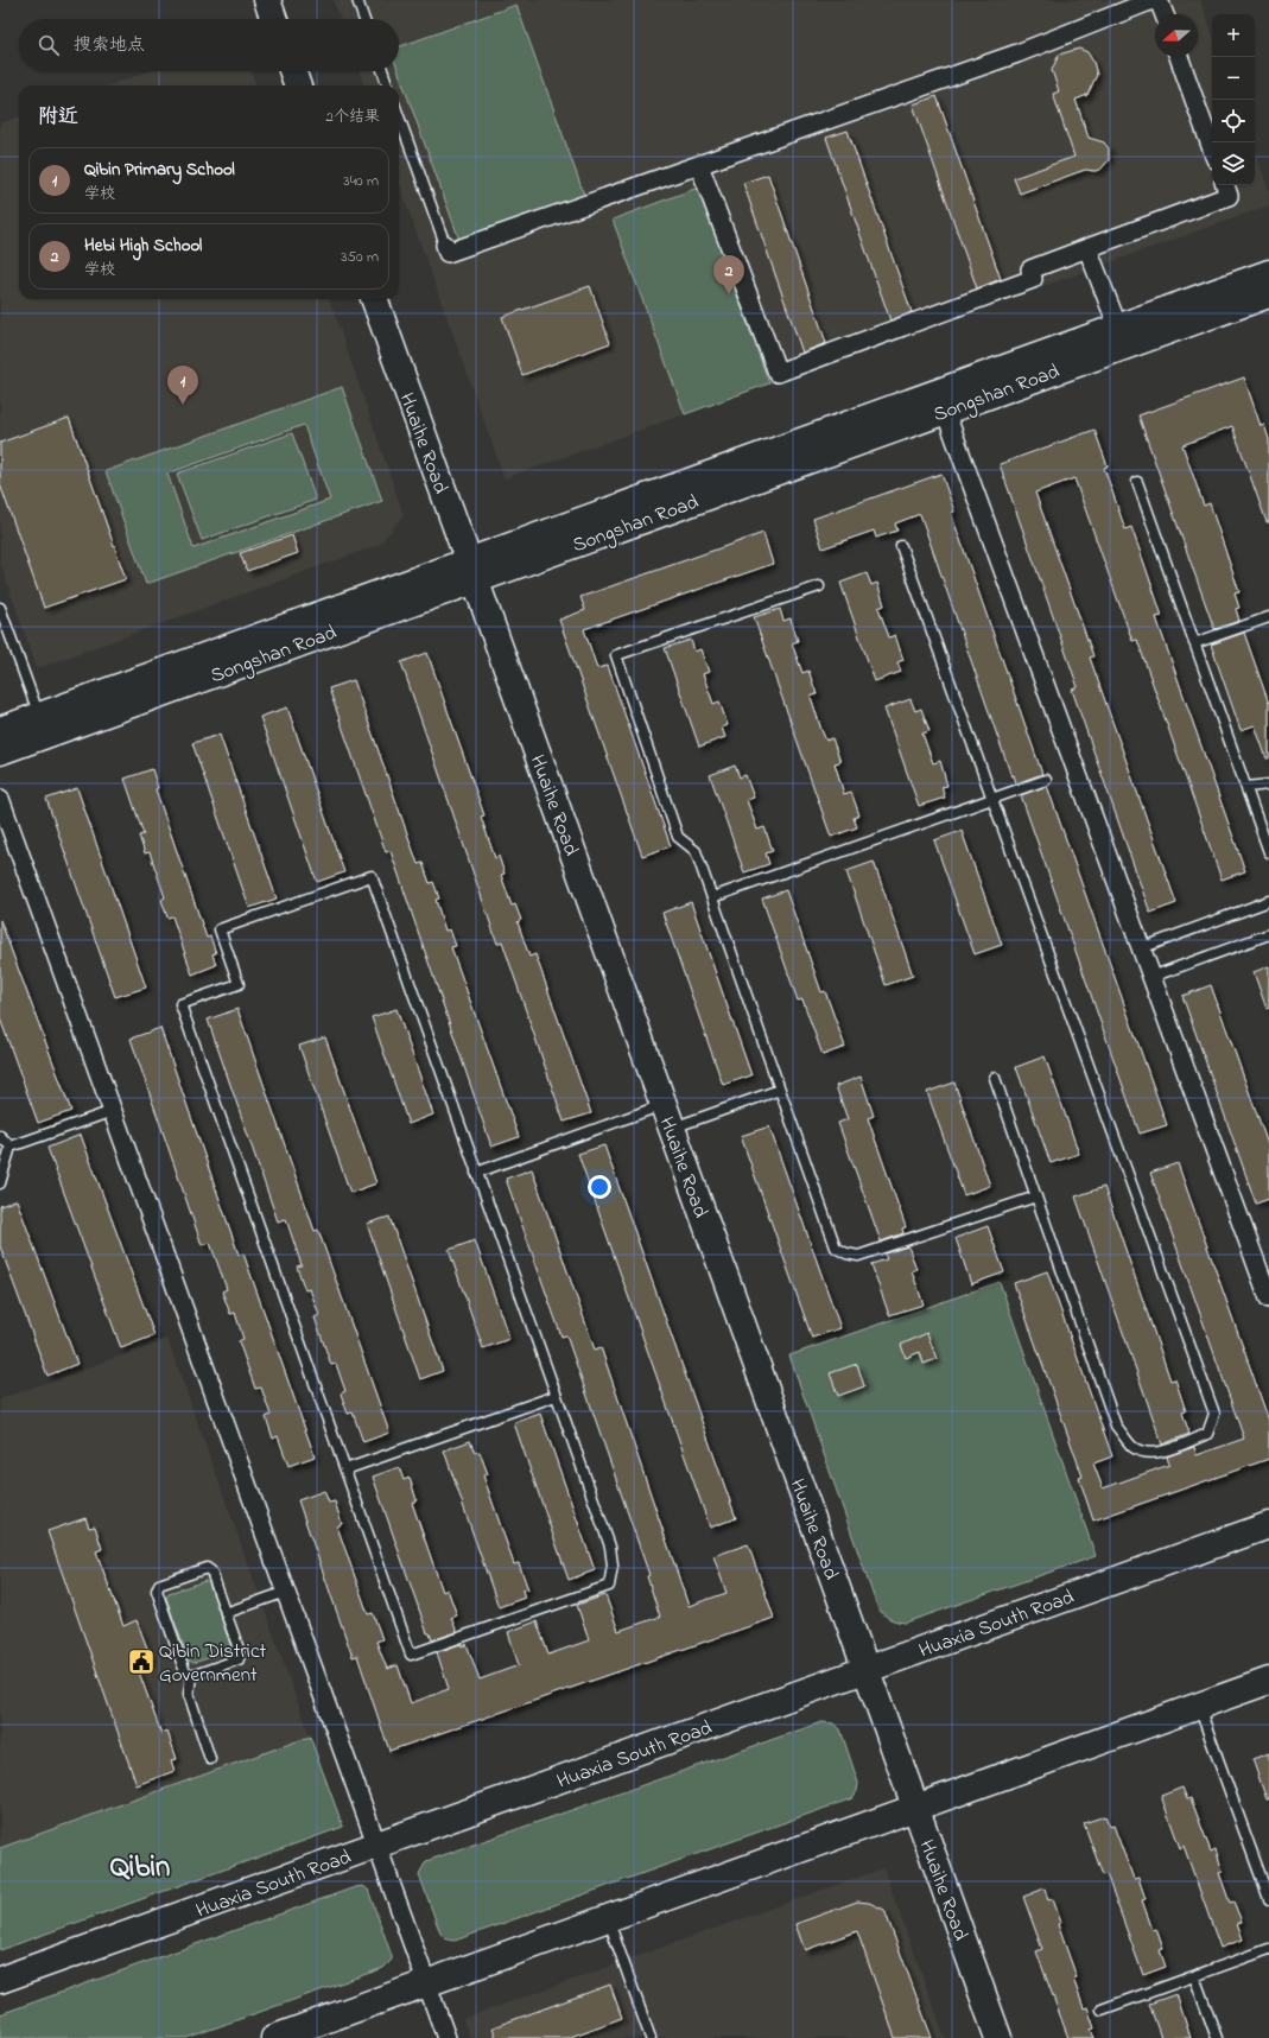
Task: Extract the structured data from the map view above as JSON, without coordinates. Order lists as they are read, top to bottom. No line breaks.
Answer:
{"streets":{"street":["Songshan Road","Huaihe Road","Huaxia South Road"]},"crossings":[["Songshan Road","Huaihe Road"],["Huaihe Road","Huaxia South Road"]],"districts":["Qibin"],"places":{"public building":["Qibin District Government"]},"north":"left","page":{"map_buttons":["+","−"],"search":"搜索地点","heading":["附近","2个结果"],"list":[{"mark":"1","name":"Qibin Primary School","note":"学校","value":"340 m"},{"mark":"2","name":"Hebi High School","note":"学校","value":"350 m"}],"pins":["2","1"]}}
